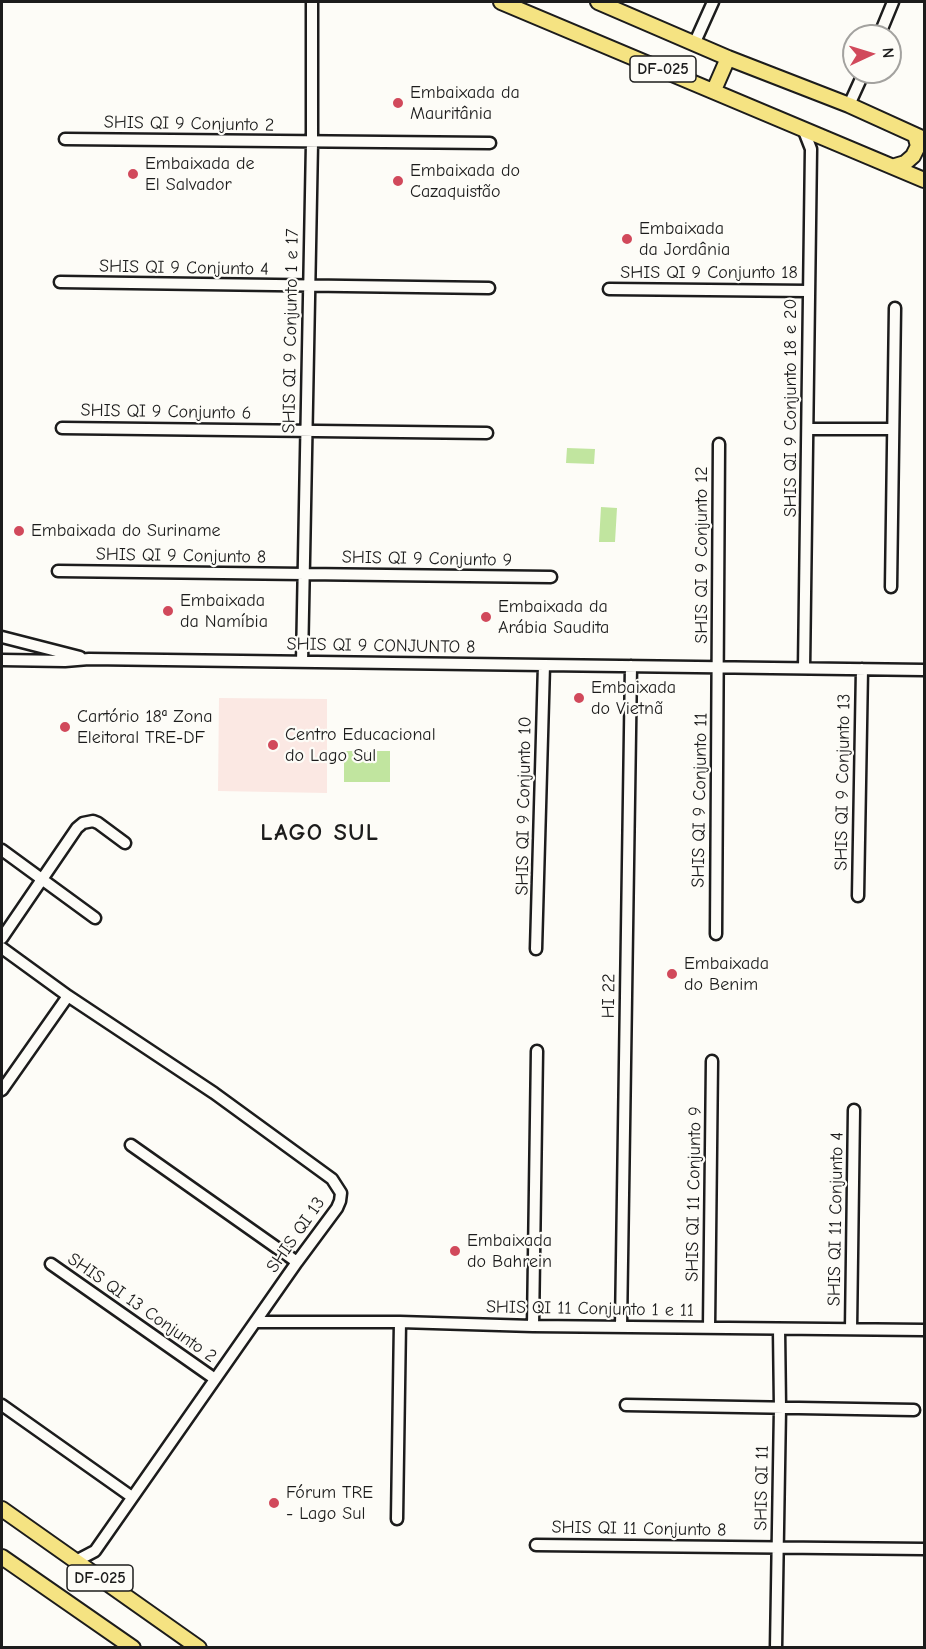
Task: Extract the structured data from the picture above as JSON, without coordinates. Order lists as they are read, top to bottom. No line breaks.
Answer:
{"streets":{"main road":["DF-025"],"street":["SHIS QI 9 Conjunto 2","SHIS QI 9 Conjunto 4","SHIS QI 9 Conjunto 18","SHIS QI 9 Conjunto 1 e 17","SHIS QI 9 Conjunto 18 e 20","SHIS QI 9 Conjunto 6","SHIS QI 9 Conjunto 12","SHIS QI 9 Conjunto 8","SHIS QI 9 Conjunto 9","SHIS QI 9 CONJUNTO 8","SHIS QI 9 Conjunto 13","SHIS QI 9 Conjunto 11","SHIS QI 9 Conjunto 10","HI 22","SHIS QI 11 Conjunto 9","SHIS QI 11 Conjunto 4","SHIS QI 13","SHIS QI 13 Conjunto 2","SHIS QI 11 Conjunto 1 e 11","SHIS QI 11","SHIS QI 11 Conjunto 8"]},"crossings":[["DF-025","SHIS QI 9 Conjunto 18 e 20"],["DF-025","SHIS QI 13"],["SHIS QI 9 Conjunto 2","SHIS QI 9 Conjunto 1 e 17"],["SHIS QI 9 Conjunto 4","SHIS QI 9 Conjunto 1 e 17"],["SHIS QI 9 Conjunto 18","SHIS QI 9 Conjunto 18 e 20"],["SHIS QI 9 Conjunto 1 e 17","SHIS QI 9 Conjunto 6"],["SHIS QI 9 Conjunto 1 e 17","SHIS QI 9 Conjunto 8"],["SHIS QI 9 Conjunto 1 e 17","SHIS QI 9 Conjunto 9"],["SHIS QI 9 Conjunto 1 e 17","SHIS QI 9 CONJUNTO 8"],["SHIS QI 9 Conjunto 18 e 20","SHIS QI 9 CONJUNTO 8"],["SHIS QI 9 Conjunto 12","SHIS QI 9 CONJUNTO 8"],["SHIS QI 9 Conjunto 12","SHIS QI 9 Conjunto 11"],["SHIS QI 9 Conjunto 8","SHIS QI 9 Conjunto 9"],["SHIS QI 9 CONJUNTO 8","SHIS QI 9 Conjunto 13"],["SHIS QI 9 CONJUNTO 8","SHIS QI 9 Conjunto 11"],["SHIS QI 9 CONJUNTO 8","SHIS QI 9 Conjunto 10"],["SHIS QI 9 CONJUNTO 8","HI 22"],["HI 22","SHIS QI 11 Conjunto 1 e 11"],["SHIS QI 11 Conjunto 9","SHIS QI 11 Conjunto 1 e 11"],["SHIS QI 11 Conjunto 4","SHIS QI 11 Conjunto 1 e 11"],["SHIS QI 13","SHIS QI 13 Conjunto 2"],["SHIS QI 13","SHIS QI 11 Conjunto 1 e 11"],["SHIS QI 11 Conjunto 1 e 11","SHIS QI 11"],["SHIS QI 11","SHIS QI 11 Conjunto 8"]],"districts":["LAGO SUL"],"places":["Embaixada da Mauritânia","Embaixada de El Salvador","Embaixada do Cazaquistão","Embaixada da Jordânia","Embaixada do Suriname","Embaixada da Namíbia","Embaixada da Arábia Saudita","Embaixada do Vietnã","Cartório 18ª Zona Eleitoral TRE-DF","Centro Educacional do Lago Sul","Embaixada do Benim","Embaixada do Bahrein","Fórum TRE - Lago Sul"],"north":"right"}
